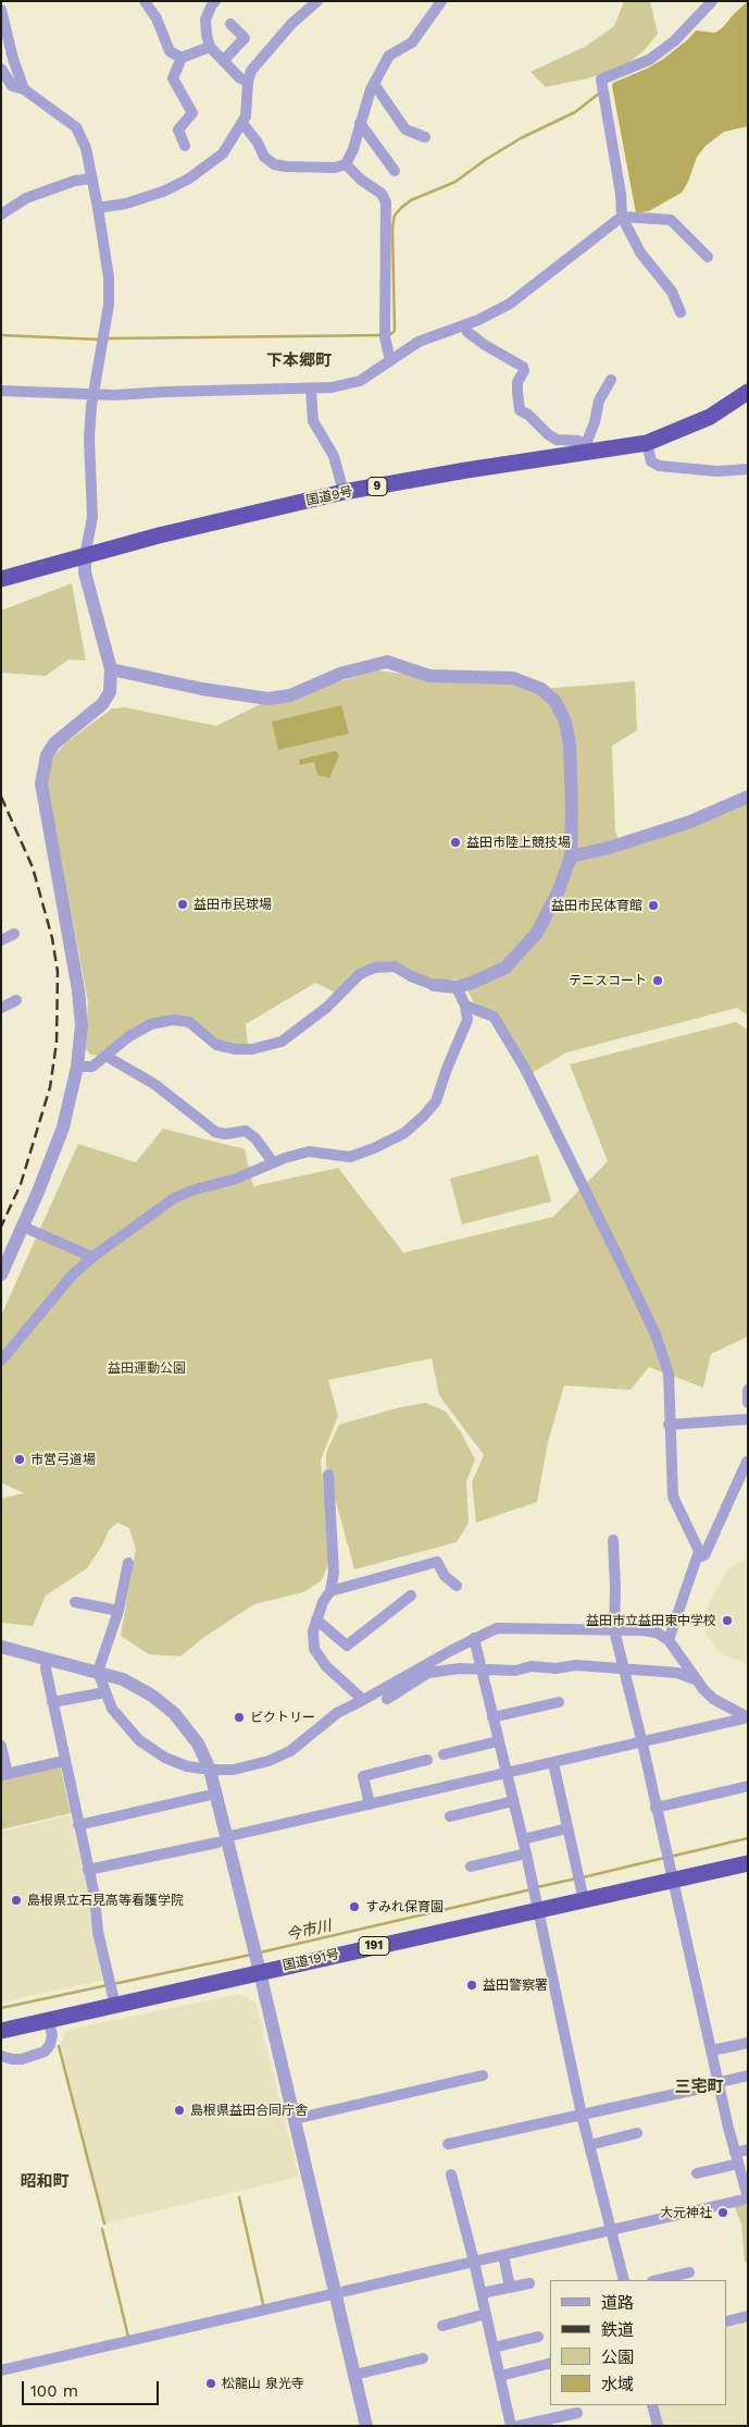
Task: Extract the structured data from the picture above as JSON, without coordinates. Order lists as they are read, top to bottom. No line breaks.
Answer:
{"streets":{"highway":["9","国道9号","191","国道191号"]},"districts":["下本郷町","三宅町","昭和町"],"water":["今市川"],"parks":["益田運動公園"],"places":["益田市陸上競技場","益田市民球場","益田市民体育館","テニスコート","市営弓道場","益田市立益田東中学校","ビクトリー","島根県立石見高等看護学院","すみれ保育園","益田警察署","島根県益田合同庁舎","大元神社","松龍山 泉光寺"],"legend":["道路","鉄道","公園","水域"],"scale_bar":"100 m"}
